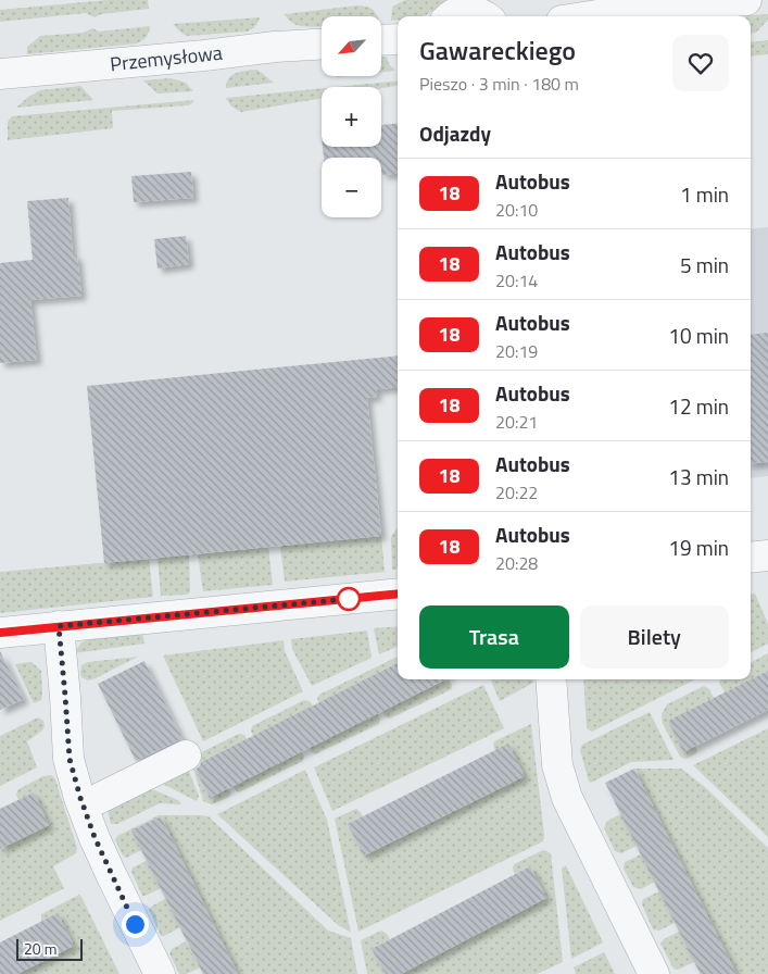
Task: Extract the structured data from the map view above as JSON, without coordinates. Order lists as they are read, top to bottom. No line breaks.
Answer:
{"streets":{"street":["Przemysłowa"]},"lines":["bus line 18"],"scale_bar":"20 m","north":"bottom left","page":{"map_buttons":["+","−"],"heading":[["Gawareckiego","Pieszo · 3 min · 180 m"],"Odjazdy"],"list":[{"mark":"18","name":"Autobus","note":"20:10","value":"1 min"},{"mark":"18","name":"Autobus","note":"20:14","value":"5 min"},{"mark":"18","name":"Autobus","note":"20:19","value":"10 min"},{"mark":"18","name":"Autobus","note":"20:21","value":"12 min"},{"mark":"18","name":"Autobus","note":"20:22","value":"13 min"},{"mark":"18","name":"Autobus","note":"20:28","value":"19 min"}],"buttons":["Trasa","Bilety"],"scale":"20 m"}}
